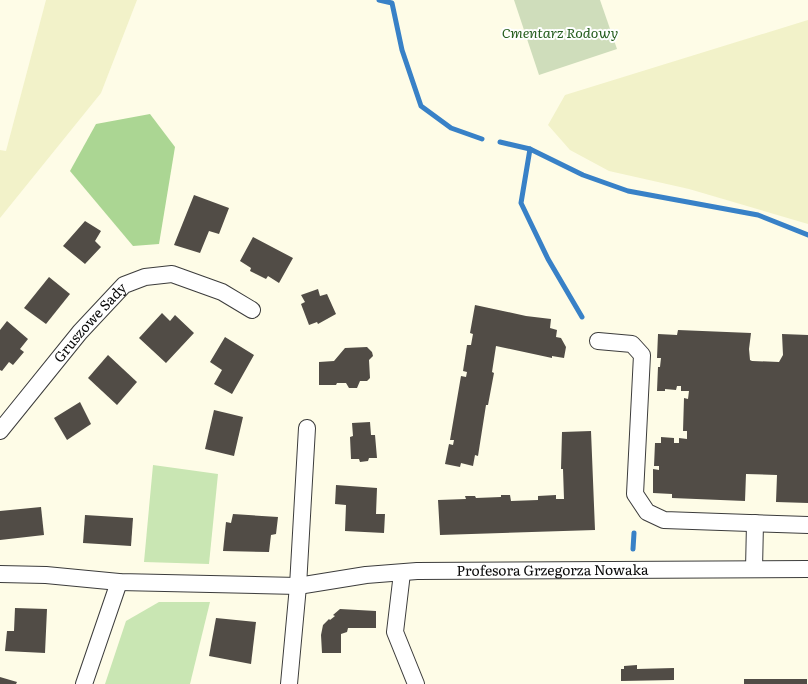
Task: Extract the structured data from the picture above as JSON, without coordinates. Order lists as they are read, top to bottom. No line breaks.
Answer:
{"streets":{"street":["Gruszowe Sady","Profesora Grzegorza Nowaka"]},"parks":["Cmentarz Rodowy"]}
